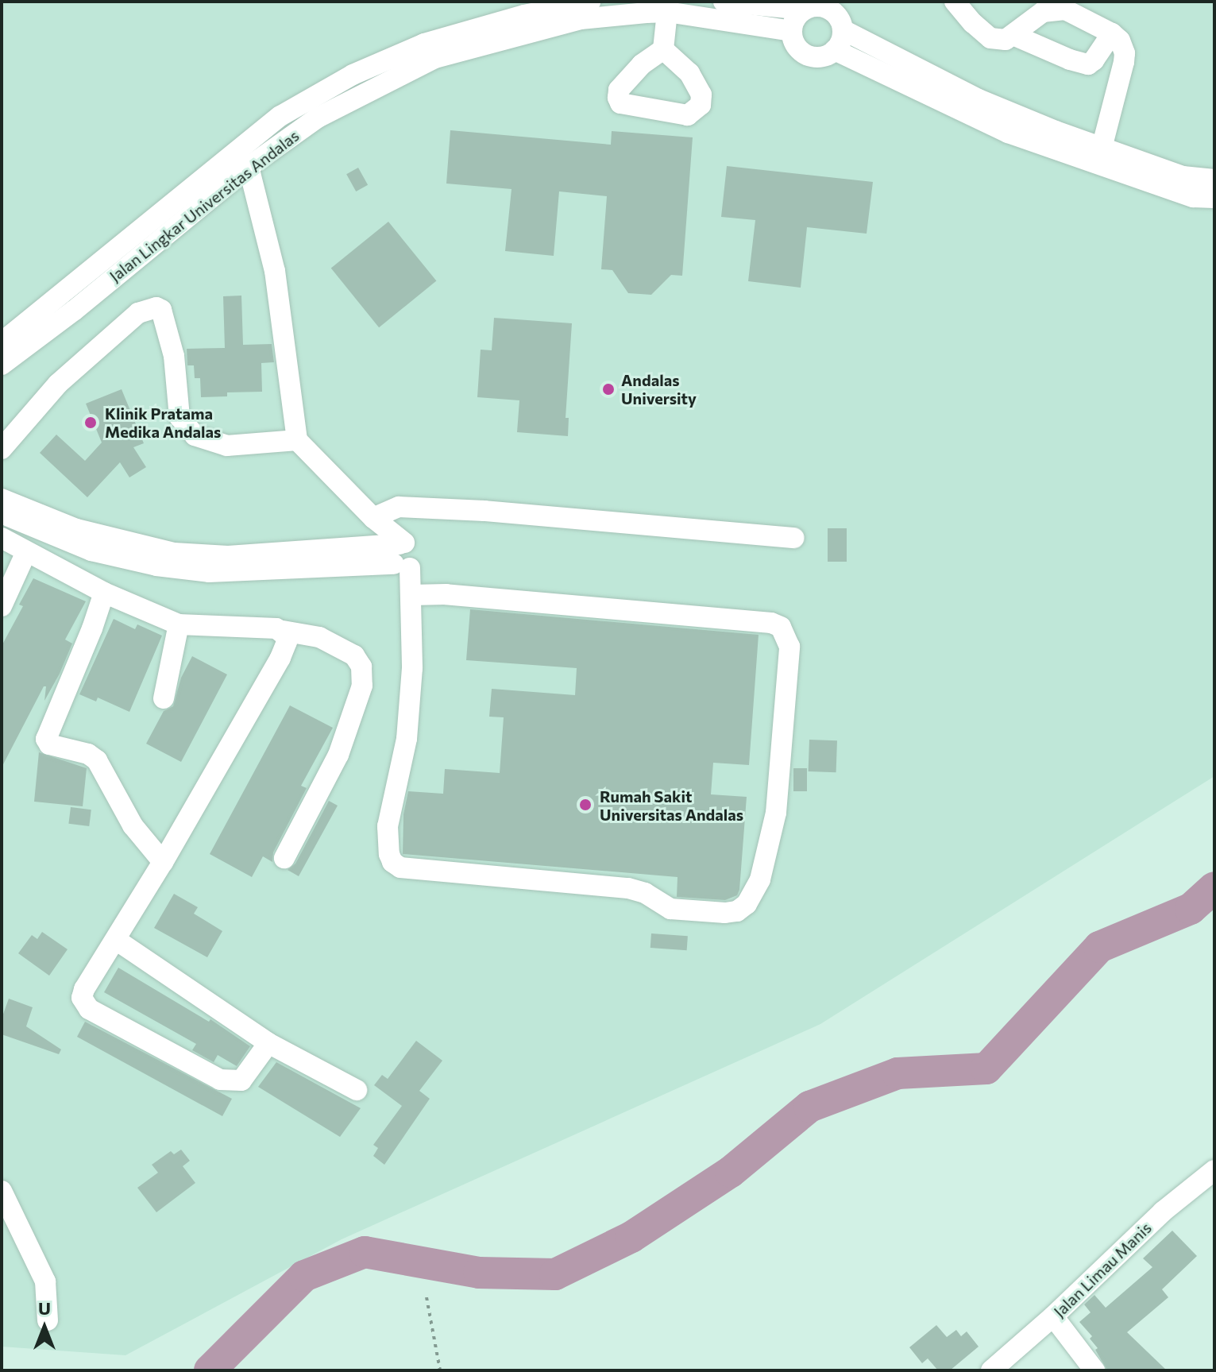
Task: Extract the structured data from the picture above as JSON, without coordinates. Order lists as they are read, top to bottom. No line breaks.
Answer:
{"streets":{"street":["Jalan Lingkar Universitas Andalas","Jalan Limau Manis"]},"places":["Andalas University","Klinik Pratama Medika Andalas","Rumah Sakit Universitas Andalas"],"north":"top"}
